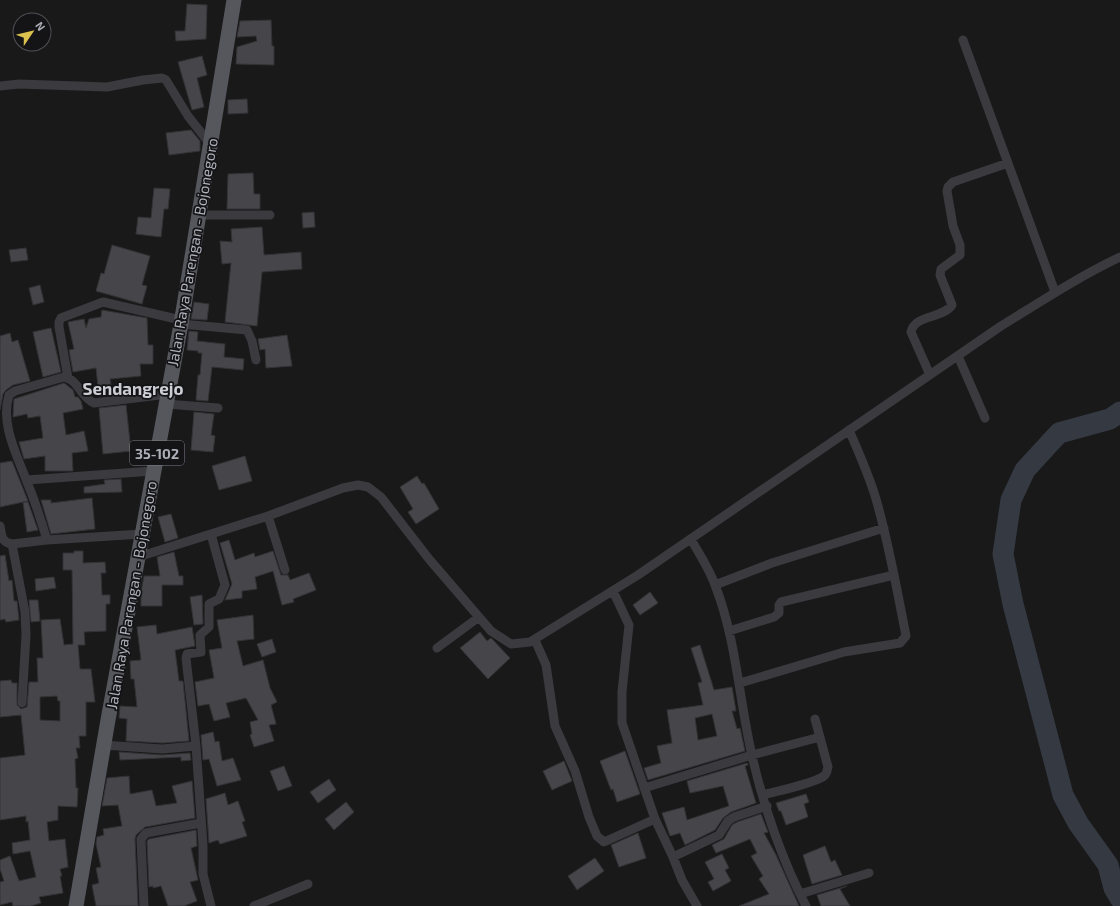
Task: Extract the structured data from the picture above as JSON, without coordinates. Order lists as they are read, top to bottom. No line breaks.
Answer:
{"streets":{"main road":["Jalan Raya Parengan - Bojonegoro","35-102"]},"districts":["Sendangrejo"],"north":"top right"}
